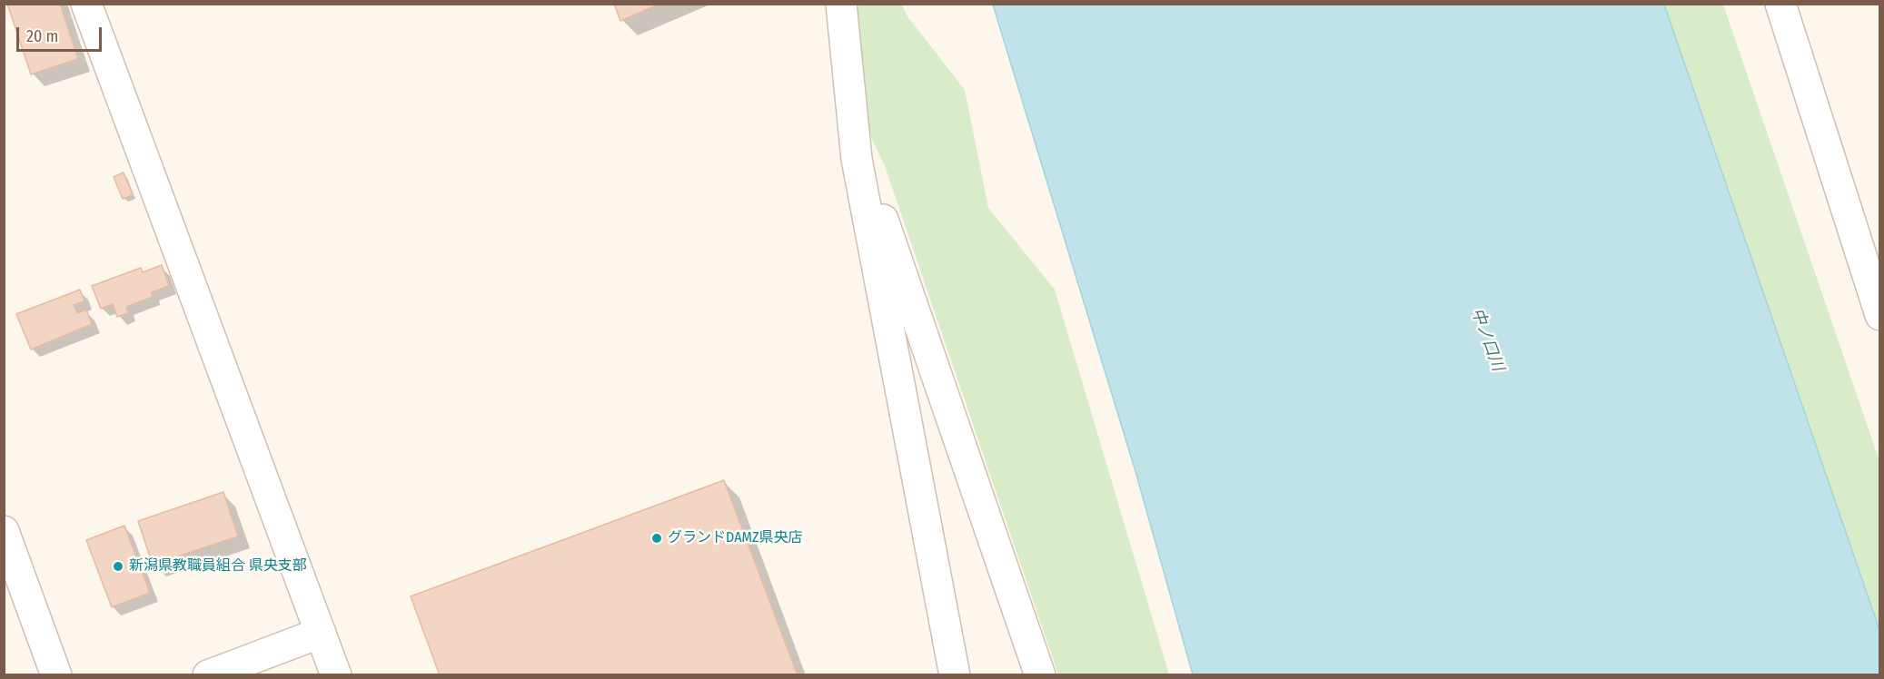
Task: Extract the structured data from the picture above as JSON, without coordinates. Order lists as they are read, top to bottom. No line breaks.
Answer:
{"water":["中ノ口川"],"places":["グランドDAMZ県央店","新潟県教職員組合 県央支部"],"scale_bar":"20 m"}
